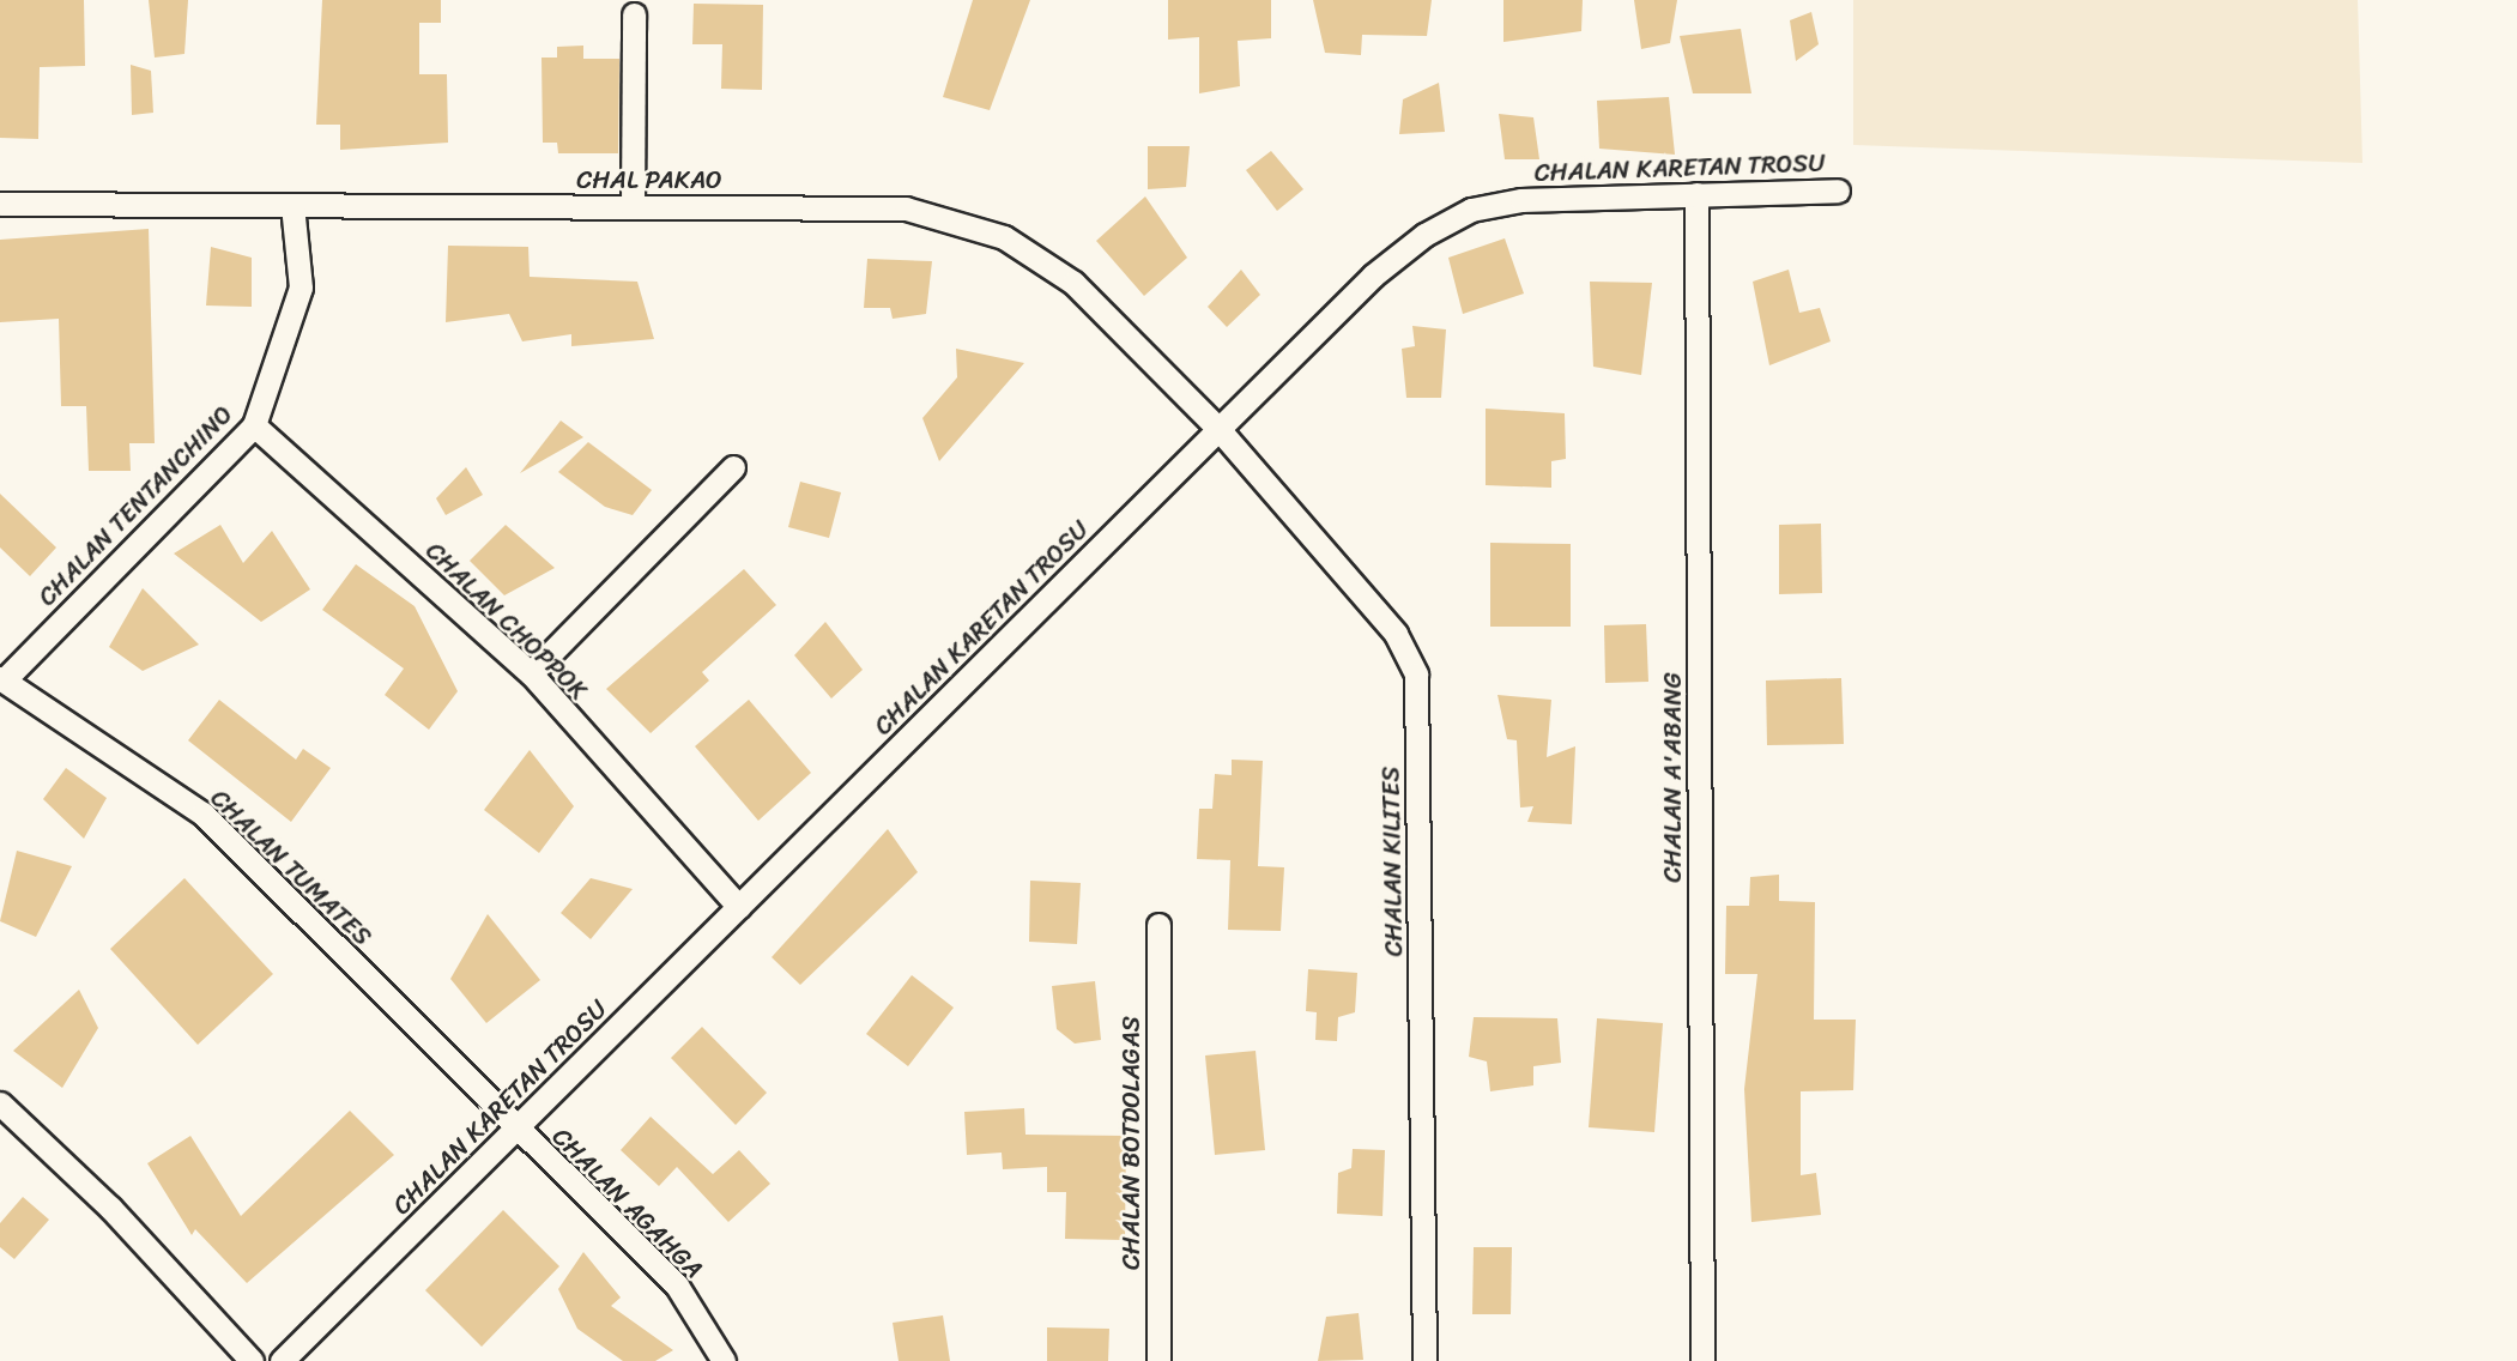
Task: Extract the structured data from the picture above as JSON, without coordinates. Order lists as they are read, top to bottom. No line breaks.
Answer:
{"streets":{"street":["CHALAN KARETAN TROSU","CHAL PAKAO","CHALAN TENTANCHINO","CHALAN CHOPPOK","CHALAN A'ABANG","CHALAN KILITES","CHALAN TUMATES","CHALAN BOTDOLAGAS","CHALAN AGAHGA"]},"crossings":[["CHALAN KARETAN TROSU","CHAL PAKAO"],["CHALAN KARETAN TROSU","CHALAN CHOPPOK"],["CHALAN KARETAN TROSU","CHALAN A'ABANG"],["CHALAN KARETAN TROSU","CHALAN KILITES"],["CHALAN KARETAN TROSU","CHALAN TUMATES"],["CHALAN KARETAN TROSU","CHALAN AGAHGA"],["CHAL PAKAO","CHALAN TENTANCHINO"],["CHAL PAKAO","CHALAN KILITES"],["CHALAN TENTANCHINO","CHALAN CHOPPOK"],["CHALAN TENTANCHINO","CHALAN TUMATES"],["CHALAN TUMATES","CHALAN AGAHGA"]]}
